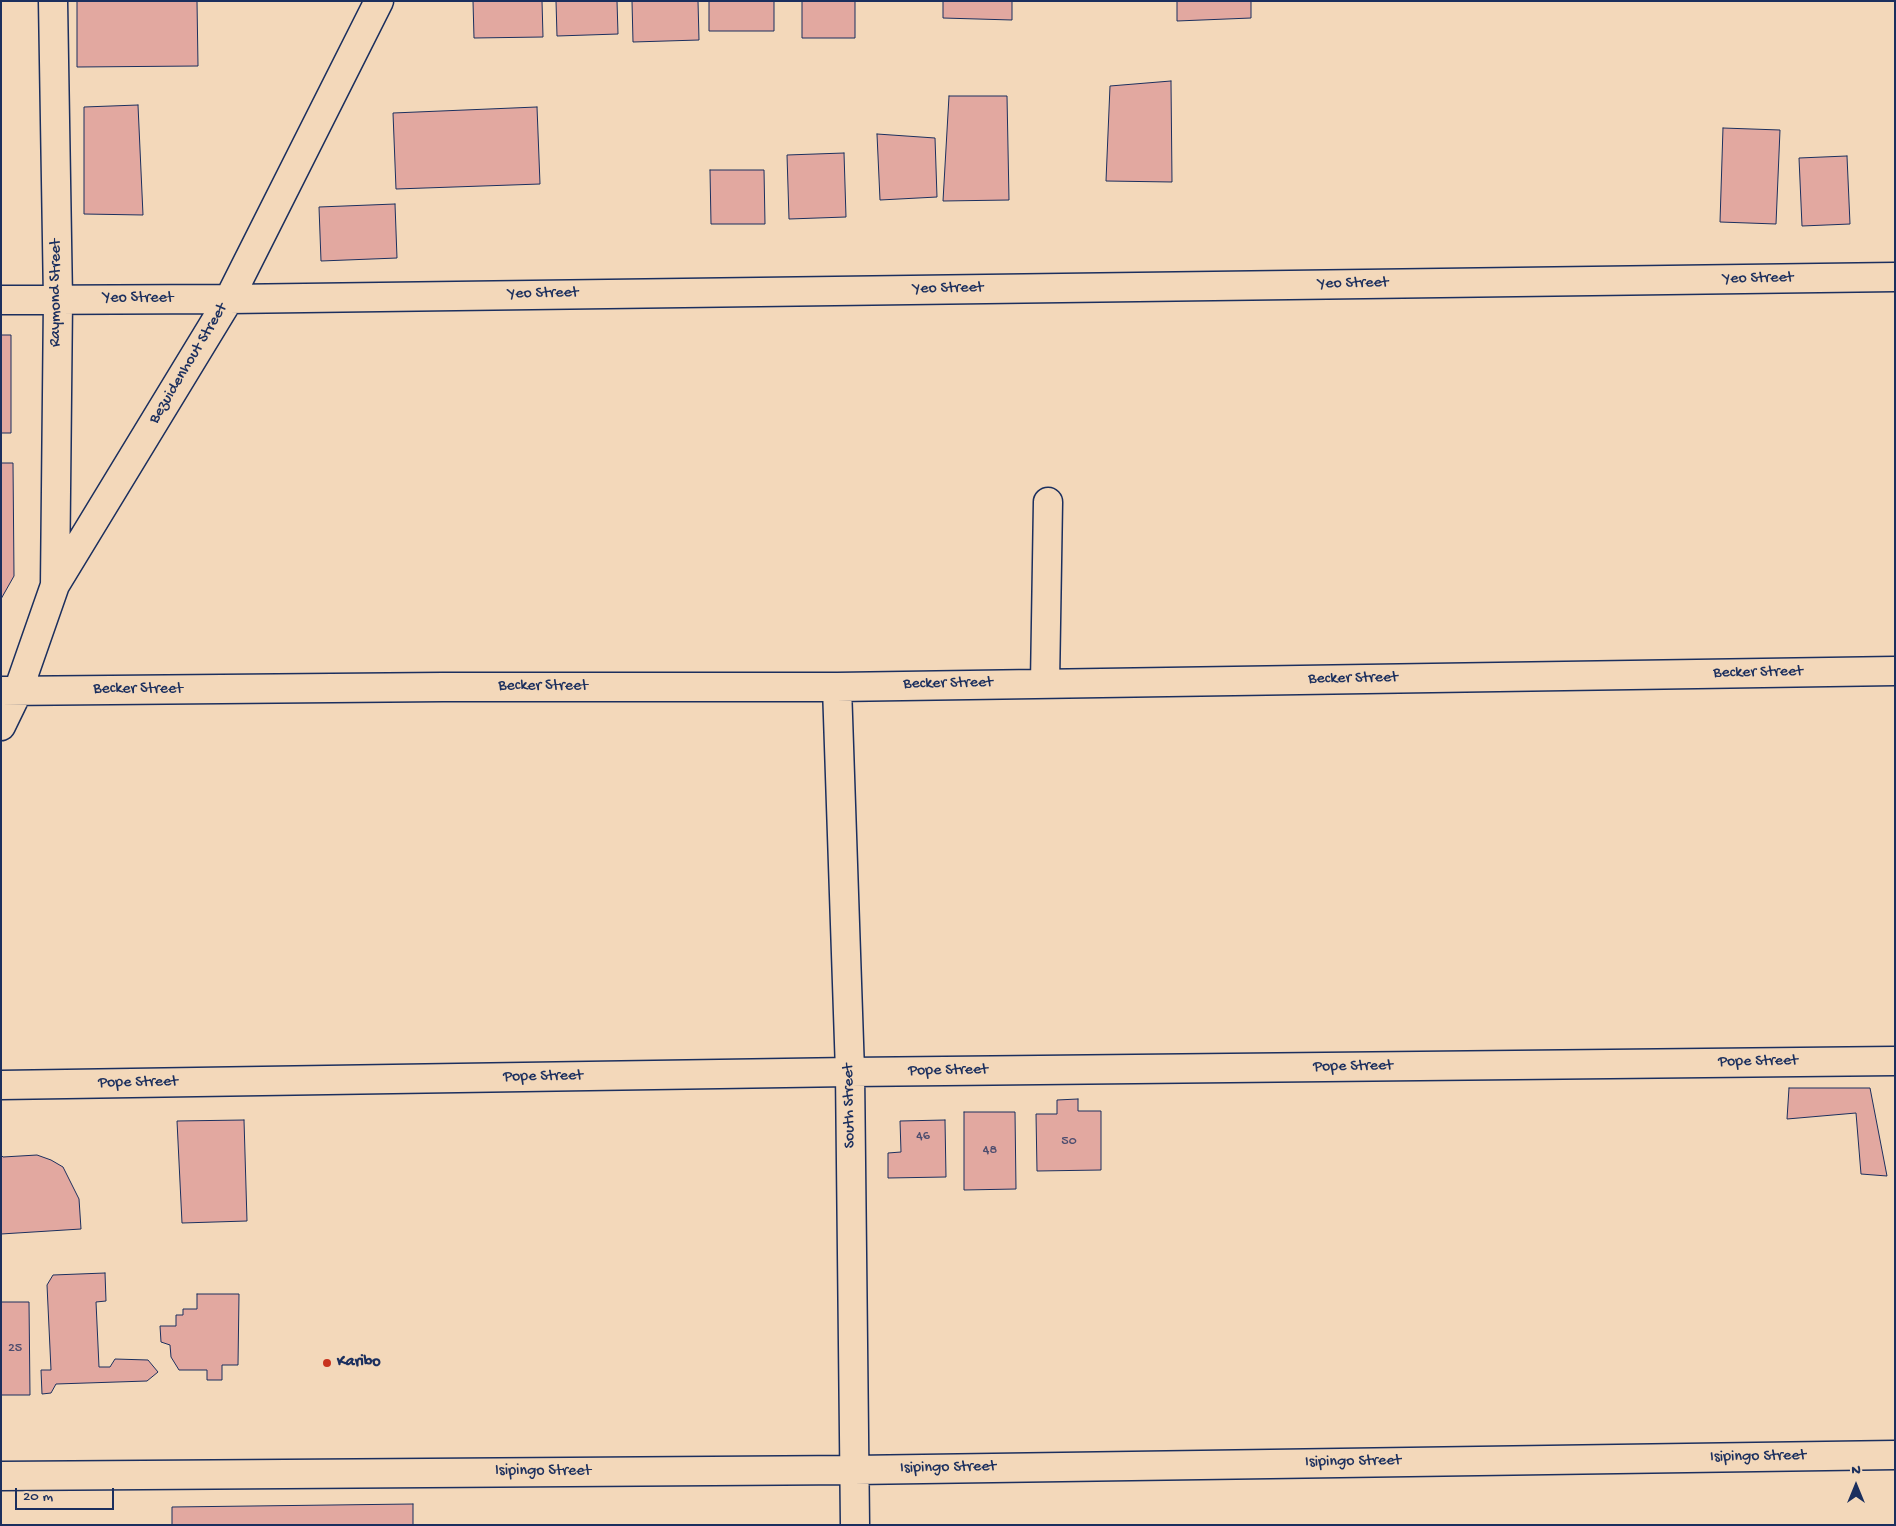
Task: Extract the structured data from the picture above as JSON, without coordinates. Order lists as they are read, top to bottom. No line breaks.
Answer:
{"streets":{"street":["Yeo Street","Raymond Street","Bezuidenhout Street","Becker Street","Pope Street","South Street","Isipingo Street"]},"crossings":[["Yeo Street","Raymond Street"],["Yeo Street","Bezuidenhout Street"],["Raymond Street","Bezuidenhout Street"],["Bezuidenhout Street","Becker Street"],["Becker Street","South Street"],["Pope Street","South Street"],["South Street","Isipingo Street"]],"places":["Karibo"],"house_numbers":["46","50","48","25"],"scale_bar":"20 m","north":"top"}
